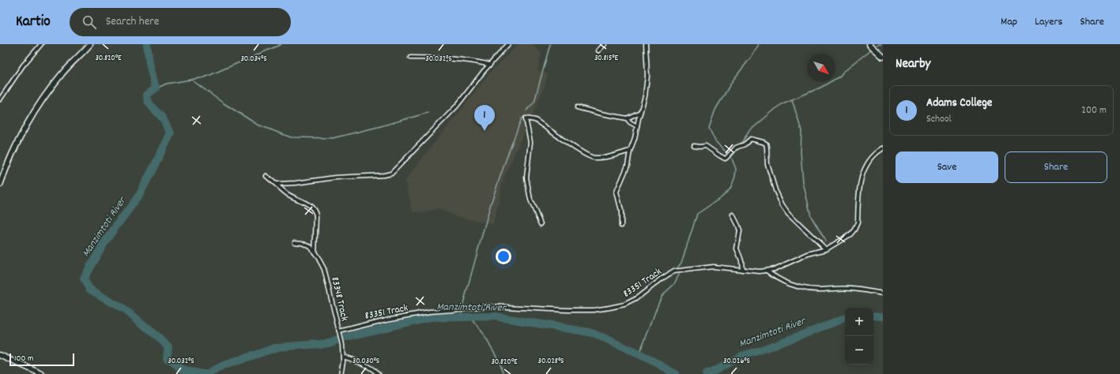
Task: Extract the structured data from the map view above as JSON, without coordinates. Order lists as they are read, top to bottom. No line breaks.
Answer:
{"streets":{"street":["83351 Track","83348 Track"]},"crossings":[["83351 Track","83348 Track"]],"water":["Manzimtoti River"],"scale_bar":"100 m","north":"bottom right","page":{"header":"Kartio","search":"Search here","nav":["Map","Layers","Share"],"heading":"Nearby","list":[{"mark":"1","name":"Adams College","note":"School","value":"200 m"}],"pins":"1","buttons":["Save","Share"],"map_buttons":["+","−"],"scale":"100 m"},"coordinates":["30.820°E","30.815°E","30.034°S","30.032°S","30.030°S","30.028°S","30.026°S"]}
